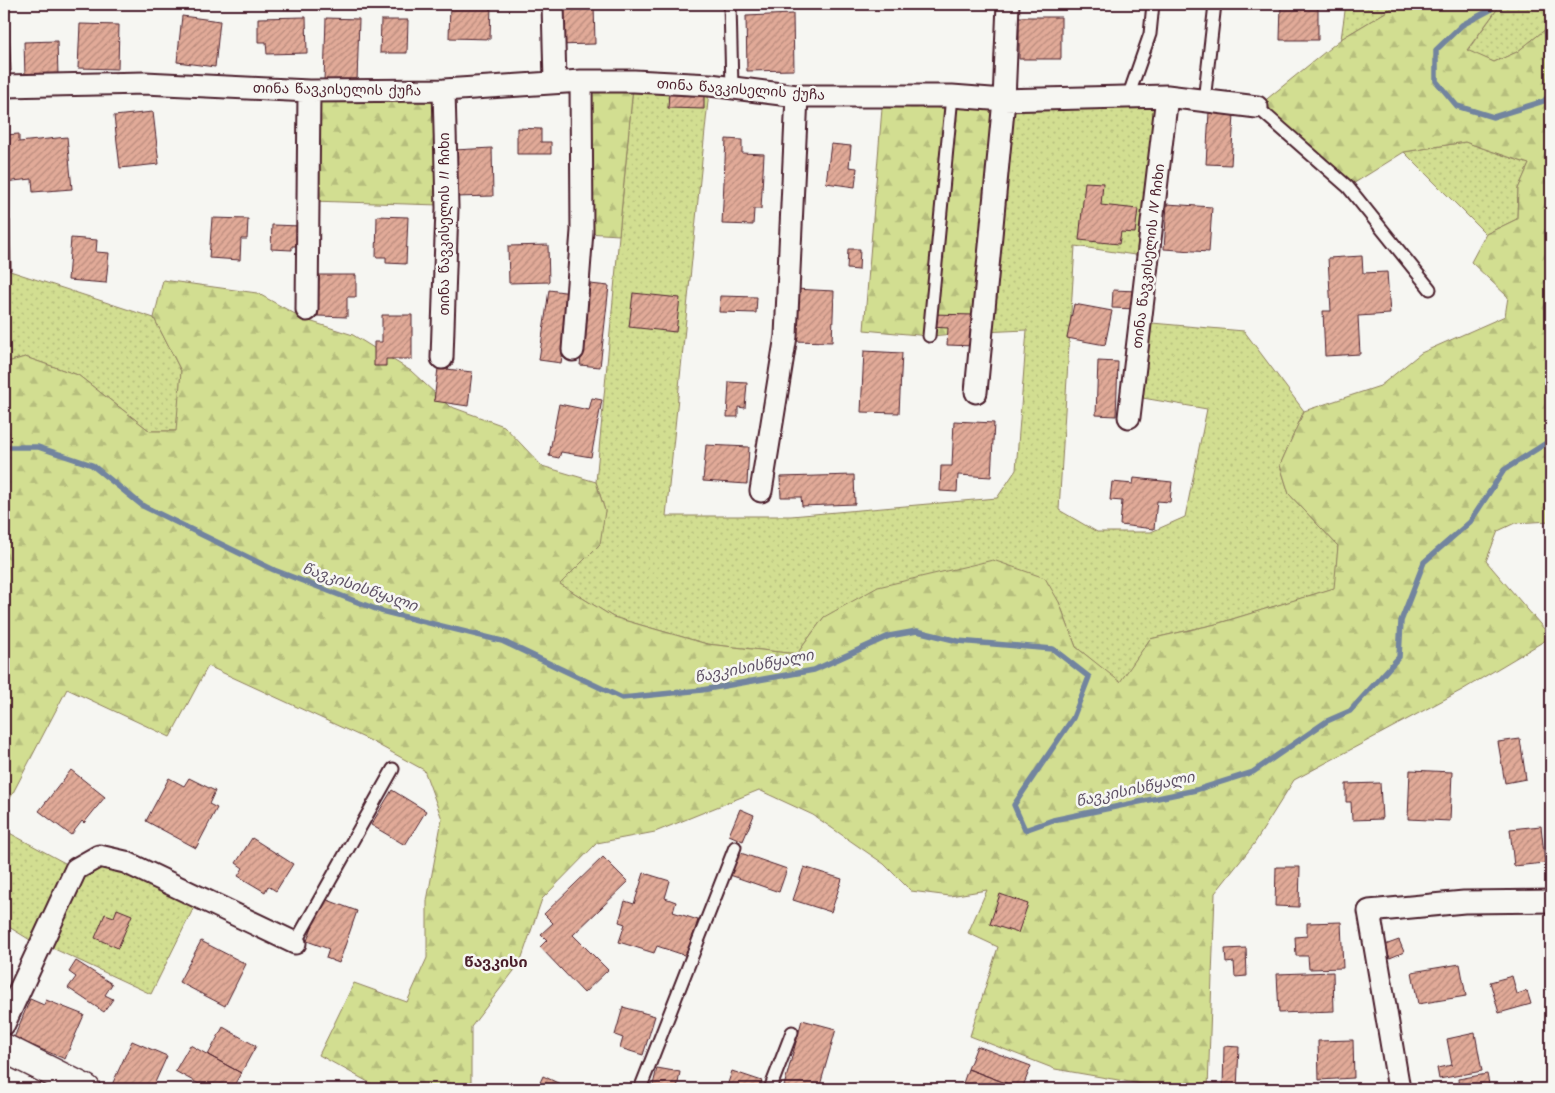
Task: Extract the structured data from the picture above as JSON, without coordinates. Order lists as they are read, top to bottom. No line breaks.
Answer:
{"streets":{"street":["თინა წავკისელის ქუჩა","თინა წავკისელის II ჩიხი","თინა წავკისელის IV ჩიხი"]},"crossings":[["თინა წავკისელის ქუჩა","თინა წავკისელის II ჩიხი"],["თინა წავკისელის ქუჩა","თინა წავკისელის IV ჩიხი"]],"districts":["წავკისი"],"water":["წავკისისწყალი"]}
